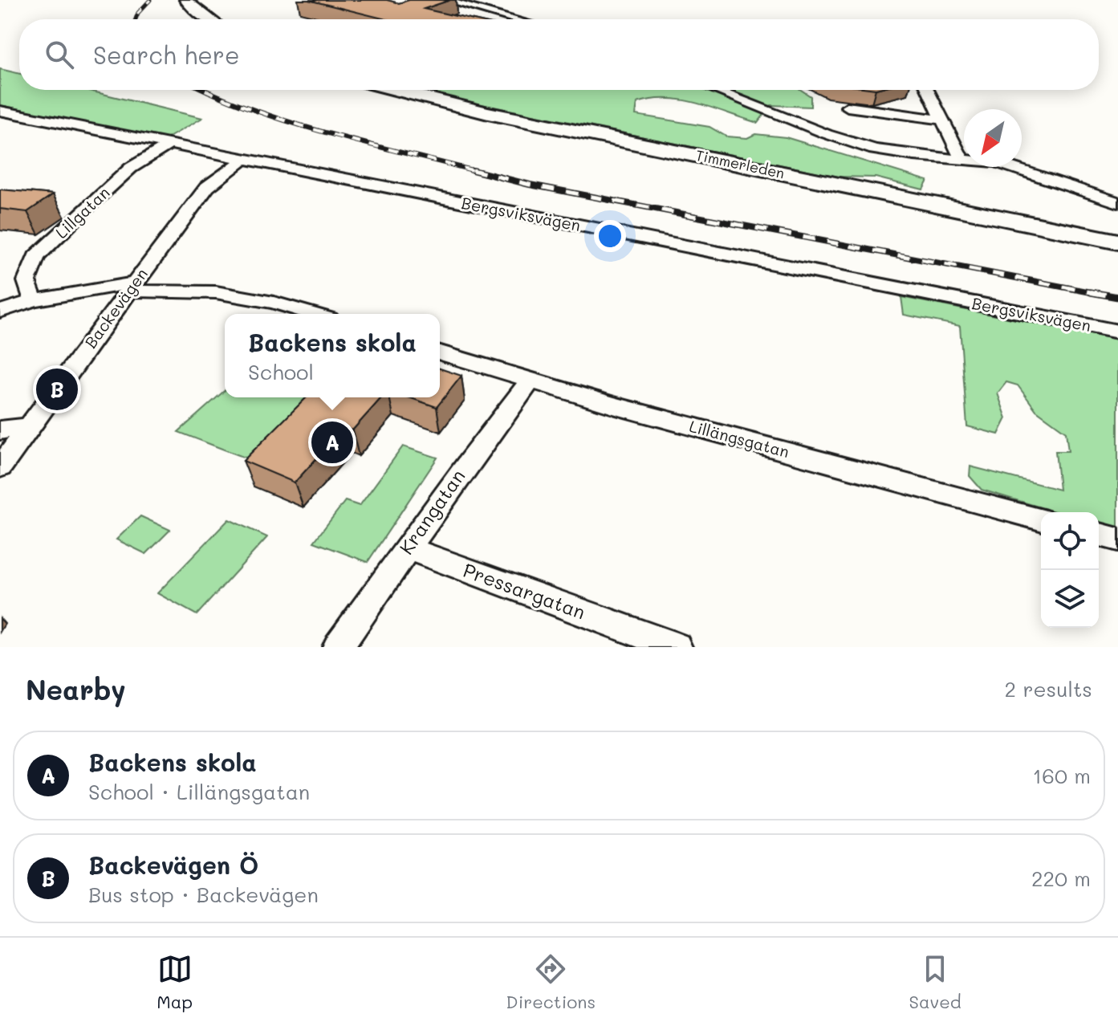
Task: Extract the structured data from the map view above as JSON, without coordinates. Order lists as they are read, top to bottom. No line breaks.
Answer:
{"streets":{"main road":["Timmerleden"],"street":["Lillgatan","Bergsviksvägen","Backevägen","Lillängsgatan","Krangatan","Pressargatan"]},"crossings":[["Lillgatan","Bergsviksvägen"],["Bergsviksvägen","Backevägen"],["Lillängsgatan","Krangatan"],["Krangatan","Pressargatan"]],"north":"bottom left","page":{"search":"Search here","popup":["Backens skola","School"],"pins":["B","A"],"heading":["Nearby","2 results"],"list":[{"mark":"A","name":"Backens skola","note":"School · Lillängsgatan","value":"160 m"},{"mark":"B","name":"Backevägen Ö","note":"Bus stop · Backevägen","value":"220 m"}],"nav":["Map","Directions","Saved"]}}
